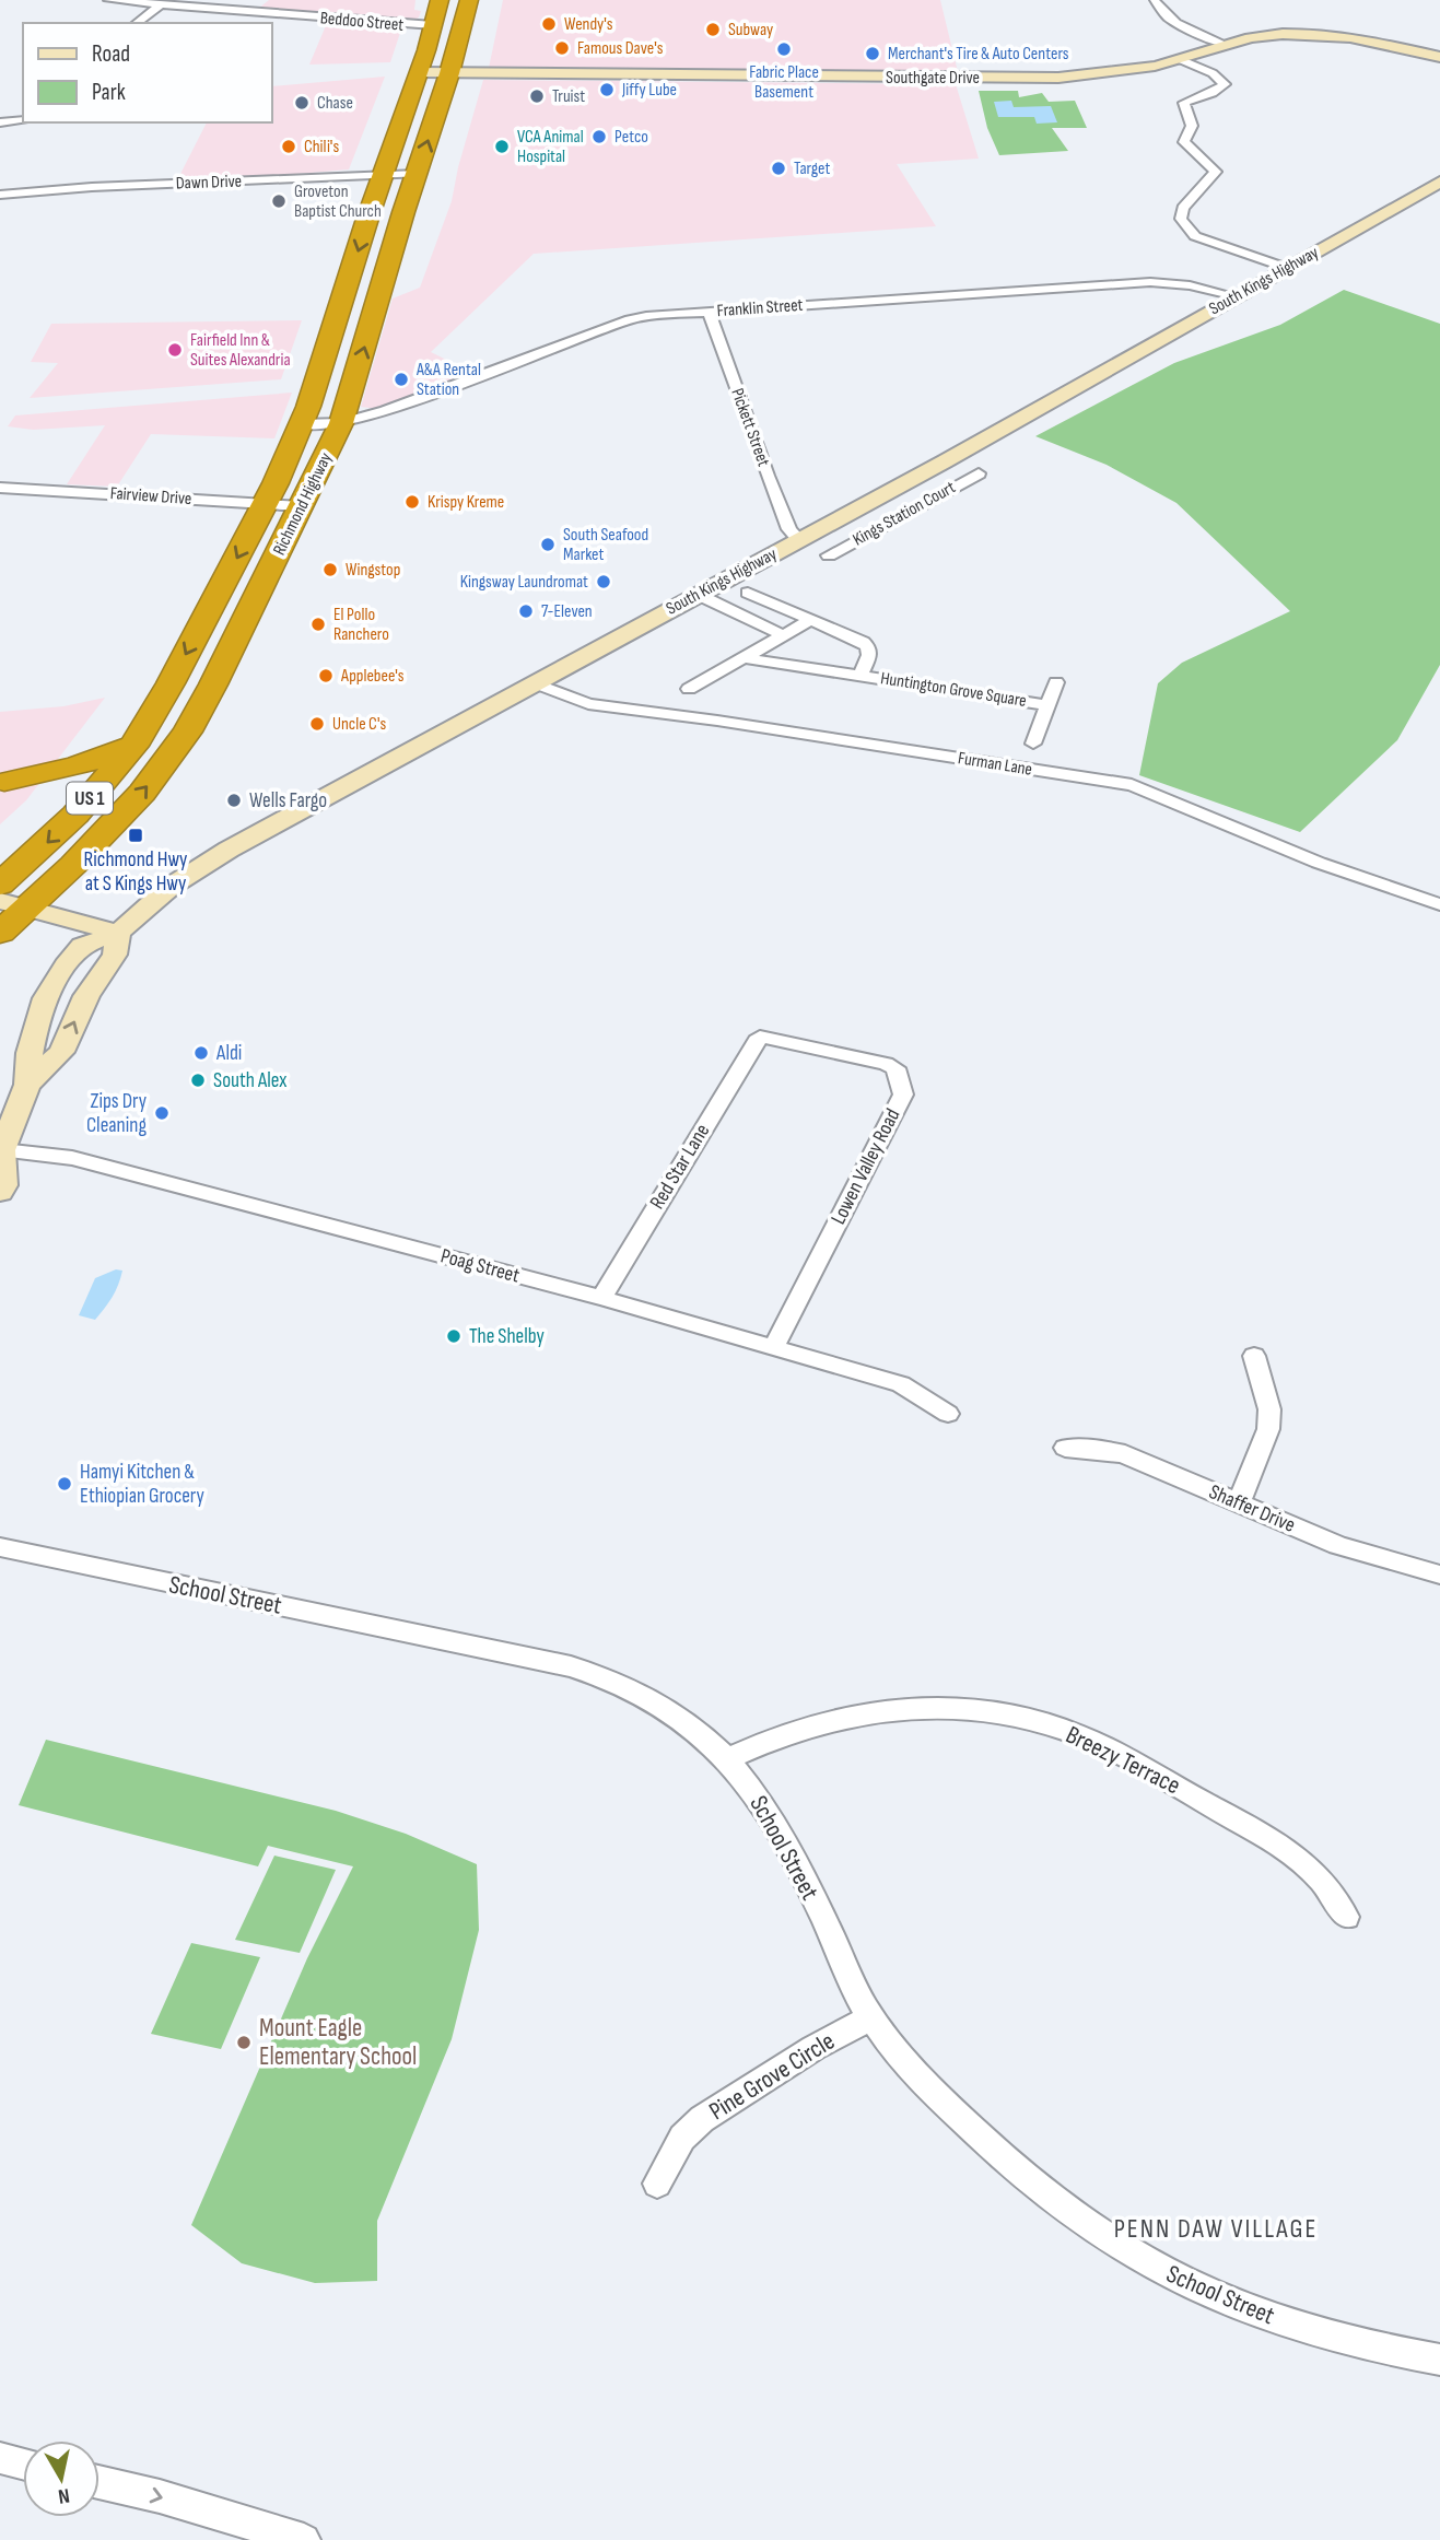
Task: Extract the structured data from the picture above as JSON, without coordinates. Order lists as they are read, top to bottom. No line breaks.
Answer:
{"streets":{"highway":["Richmond Highway","US 1"],"main road":["Southgate Drive","South Kings Highway"],"street":["Beddoo Street","Dawn Drive","Franklin Street","Pickett Street","Fairview Drive","Kings Station Court","Huntington Grove Square","Furman Lane","Red Star Lane","Lowen Valley Road","Poag Street","Shaffer Drive","School Street","Breezy Terrace","Pine Grove Circle"]},"crossings":[["Beddoo Street","Richmond Highway"],["Southgate Drive","Richmond Highway"],["Dawn Drive","Richmond Highway"],["South Kings Highway","Franklin Street"],["South Kings Highway","Pickett Street"],["South Kings Highway","Furman Lane"],["Franklin Street","Pickett Street"],["Franklin Street","Richmond Highway"],["Fairview Drive","Richmond Highway"],["Red Star Lane","Lowen Valley Road"],["Red Star Lane","Poag Street"],["Lowen Valley Road","Poag Street"],["School Street","Breezy Terrace"],["School Street","Pine Grove Circle"]],"districts":["PENN DAW VILLAGE"],"places":{"other":["Wendy's","Subway","Famous Dave's","Fabric Place Basement","Merchant's Tire & Auto Centers","Jiffy Lube","Truist","Chase","Petco","Chili's","VCA Animal Hospital","Target","Groveton Baptist Church","Fairfield Inn & Suites Alexandria","A&A Rental Station","Krispy Kreme","South Seafood Market","Wingstop","Kingsway Laundromat","7-Eleven","El Pollo Ranchero","Applebee's","Uncle C's","Wells Fargo","Aldi","South Alex","Zips Dry Cleaning","The Shelby","Hamyi Kitchen & Ethiopian Grocery","Mount Eagle Elementary School"],"transit":["Richmond Hwy at S Kings Hwy"]},"legend":["Road","Park"],"north":"bottom"}
